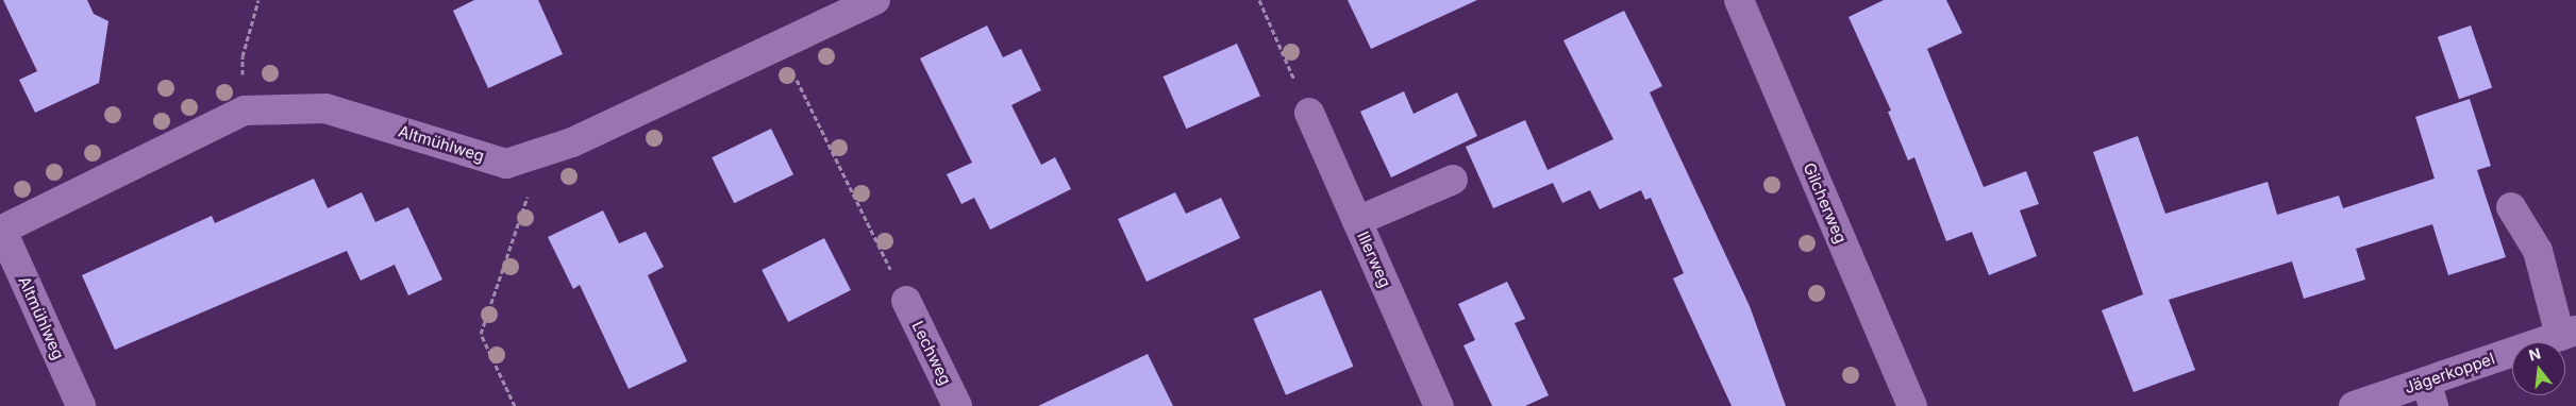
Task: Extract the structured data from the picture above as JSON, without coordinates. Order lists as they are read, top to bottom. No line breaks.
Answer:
{"streets":{"street":["Altmühlweg","Gilcherweg","Illerweg","Lechweg","Jägerkoppel"]},"north":"top"}
